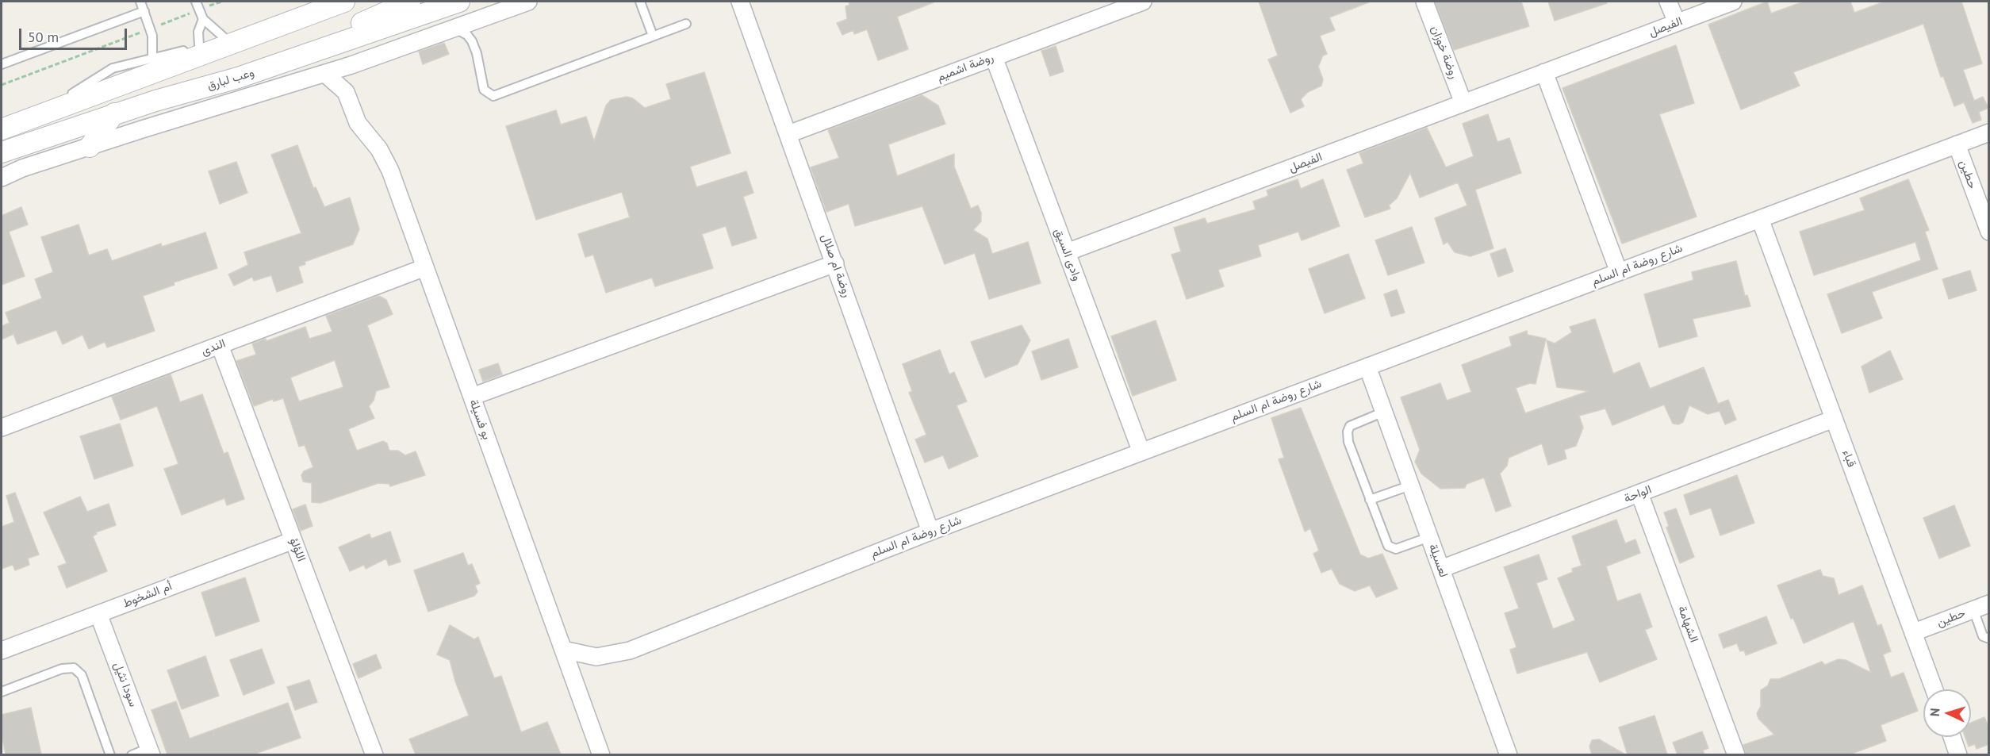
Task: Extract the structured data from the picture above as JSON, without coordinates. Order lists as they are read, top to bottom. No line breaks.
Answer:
{"streets":{"street":["الفيصل","روضة خوزان","روضة اشميم","وعب لبارق","حطين","وادى السيق","شارع روضة ام السلم","روضة ام صلال","الندى","بو فسيلة","قباء","الواحة","اللؤلؤ","لعسيلة","أم الشخوط","الشهامة","سودا نثيل"]},"crossings":[["الفيصل","روضة خوزان"],["الفيصل","وادى السيق"],["روضة اشميم","وادى السيق"],["روضة اشميم","روضة ام صلال"],["حطين","شارع روضة ام السلم"],["حطين","قباء"],["وادى السيق","شارع روضة ام السلم"],["شارع روضة ام السلم","روضة ام صلال"],["شارع روضة ام السلم","بو فسيلة"],["شارع روضة ام السلم","قباء"],["شارع روضة ام السلم","لعسيلة"],["الندى","بو فسيلة"],["الندى","اللؤلؤ"],["قباء","الواحة"],["الواحة","لعسيلة"],["الواحة","الشهامة"],["اللؤلؤ","أم الشخوط"],["أم الشخوط","سودا نثيل"]],"scale_bar":"50 m","north":"left"}
